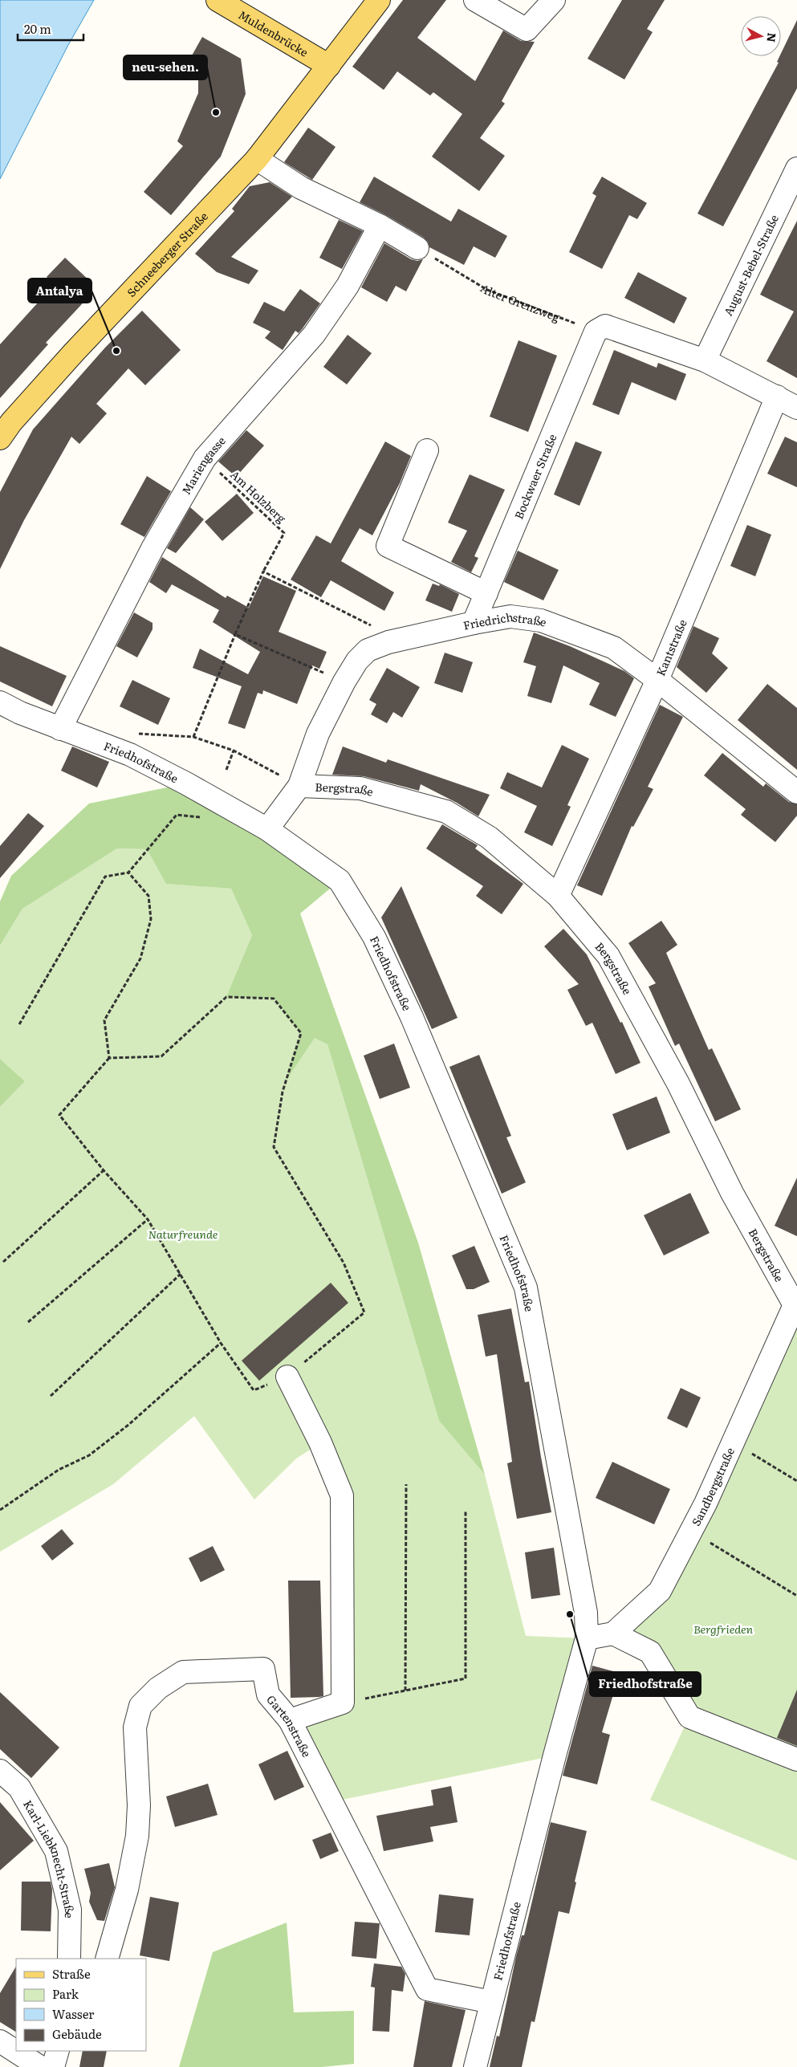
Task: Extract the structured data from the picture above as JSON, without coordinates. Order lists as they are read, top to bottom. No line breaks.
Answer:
{"streets":{"main road":["Muldenbrücke","Schneeberger Straße"],"street":["August-Bebel-Straße","Mariengasse","Bockwaer Straße","Friedrichstraße","Kantstraße","Friedhofstraße","Bergstraße","Sandbergstraße","Gartenstraße","Karl-Liebknecht-Straße"],"path":["Alter Grenzweg","Am Holzberg"]},"crossings":[["Muldenbrücke","Schneeberger Straße"],["Alter Grenzweg","Bockwaer Straße"],["Mariengasse","Am Holzberg"],["Mariengasse","Friedhofstraße"],["Bockwaer Straße","Friedrichstraße"],["Friedrichstraße","Kantstraße"],["Friedrichstraße","Friedhofstraße"],["Friedrichstraße","Bergstraße"],["Kantstraße","Bergstraße"],["Friedhofstraße","Gartenstraße"],["Bergstraße","Sandbergstraße"]],"parks":["Naturfreunde","Bergfrieden"],"places":["neu-sehen.","Antalya","Friedhofstraße"],"legend":["Straße","Park","Wasser","Gebäude"],"scale_bar":"20 m","north":"right"}
